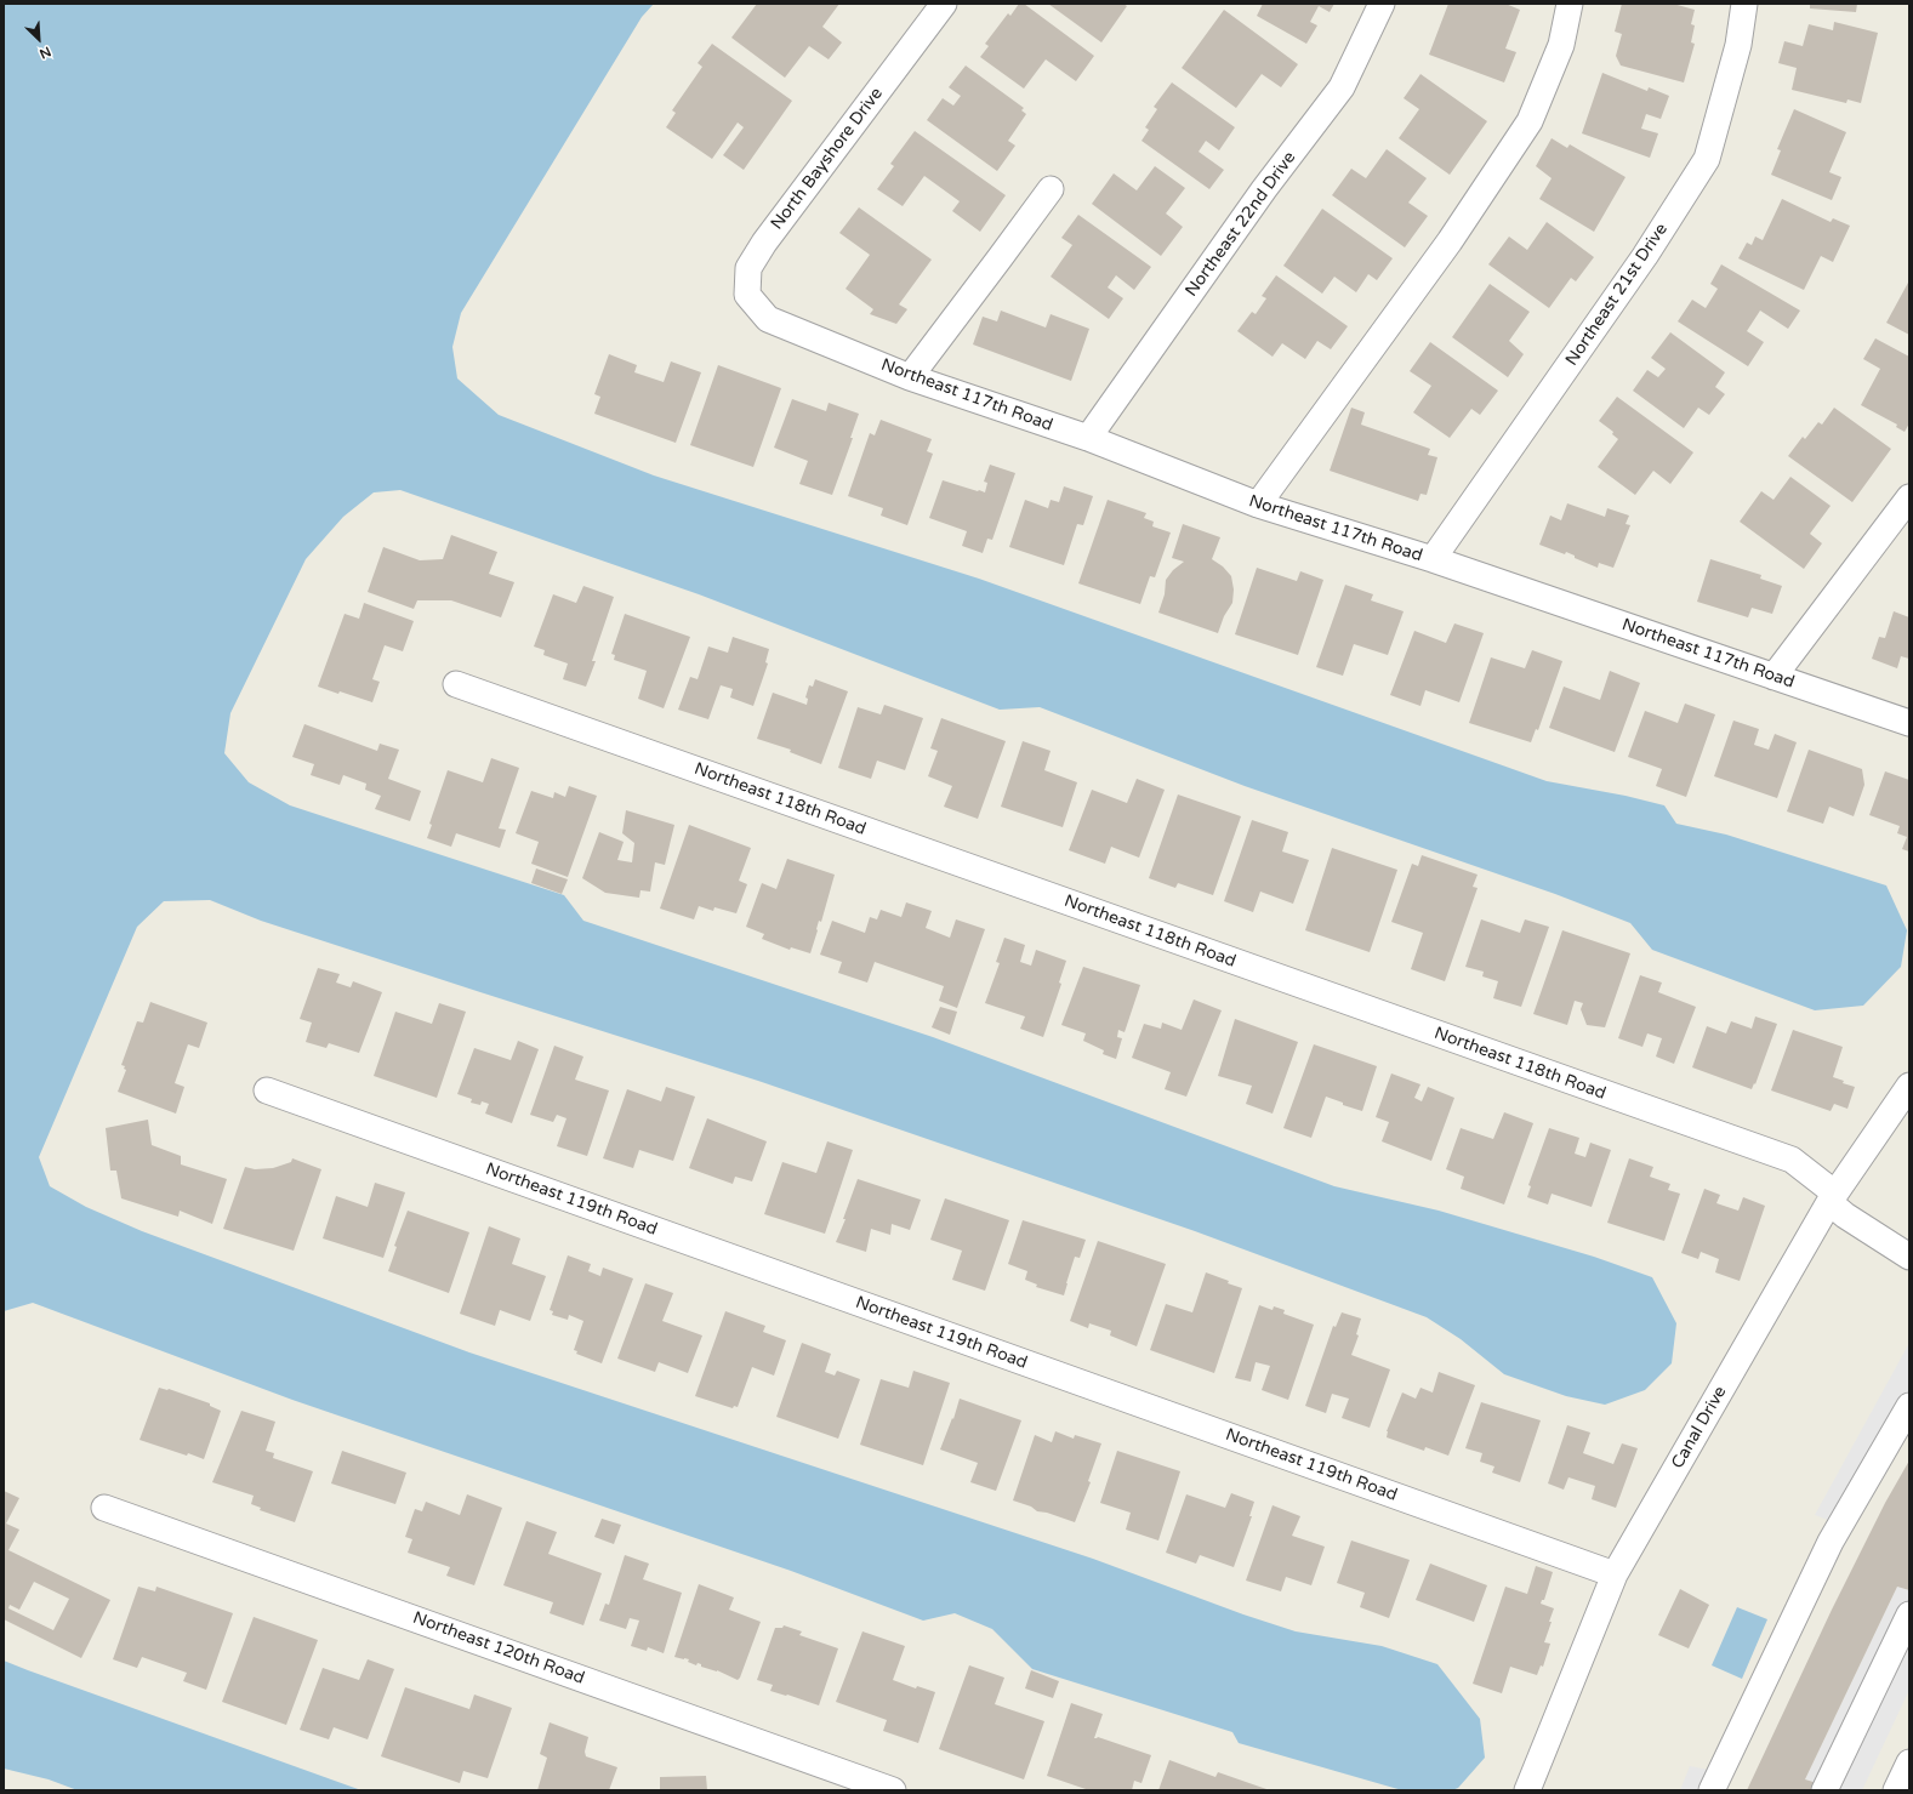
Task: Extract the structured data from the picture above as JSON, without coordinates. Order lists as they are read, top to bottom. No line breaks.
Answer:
{"streets":{"street":["North Bayshore Drive","Northeast 22nd Drive","Northeast 21st Drive","Northeast 117th Road","Northeast 118th Road","Northeast 119th Road","Canal Drive","Northeast 120th Road"]},"crossings":[["North Bayshore Drive","Northeast 117th Road"],["Northeast 22nd Drive","Northeast 117th Road"],["Northeast 21st Drive","Northeast 117th Road"],["Northeast 118th Road","Canal Drive"],["Northeast 119th Road","Canal Drive"]],"north":"bottom right"}
